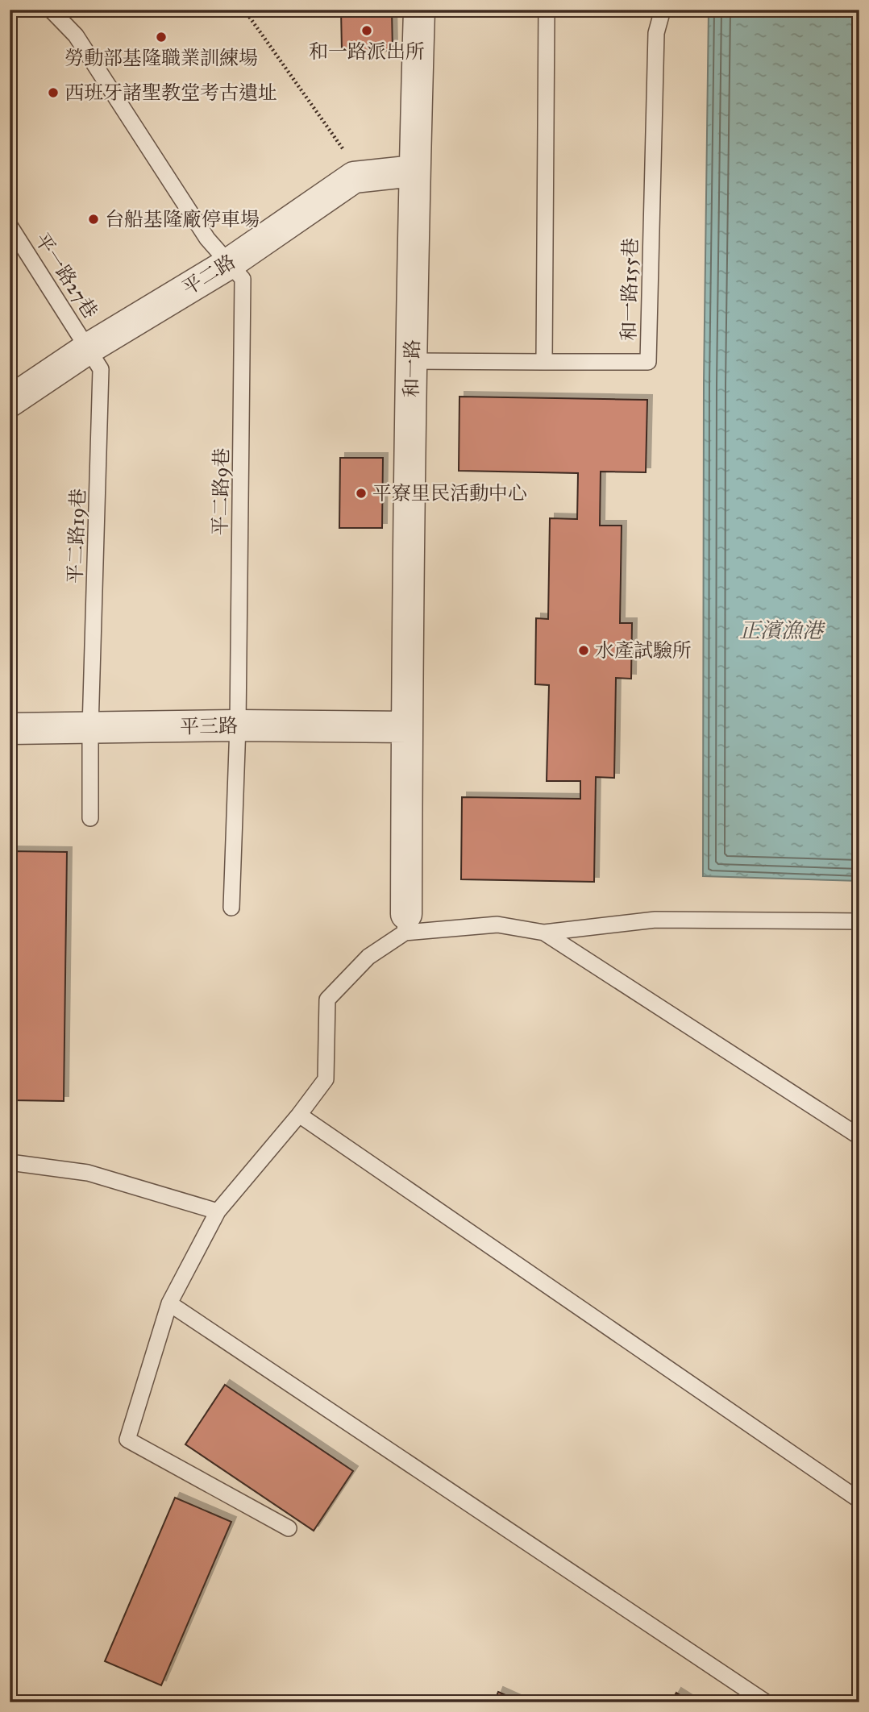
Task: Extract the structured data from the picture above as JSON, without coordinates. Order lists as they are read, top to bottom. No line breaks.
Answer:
{"streets":{"street":["平二路","和一路","平三路"],"lane":["平一路27巷","和一路155巷","平二路9巷","平二路19巷"]},"crossings":[["平二路","平一路27巷"],["平二路","和一路"],["平二路","平二路9巷"],["平二路","平二路19巷"],["平一路27巷","平二路19巷"],["和一路","平三路"],["平二路9巷","平三路"],["平二路19巷","平三路"]],"water":["正濱漁港"],"places":["和一路派出所","勞動部基隆職業訓練場","西班牙諸聖教堂考古遺址","台船基隆廠停車場","平寮里民活動中心","水產試驗所"]}
